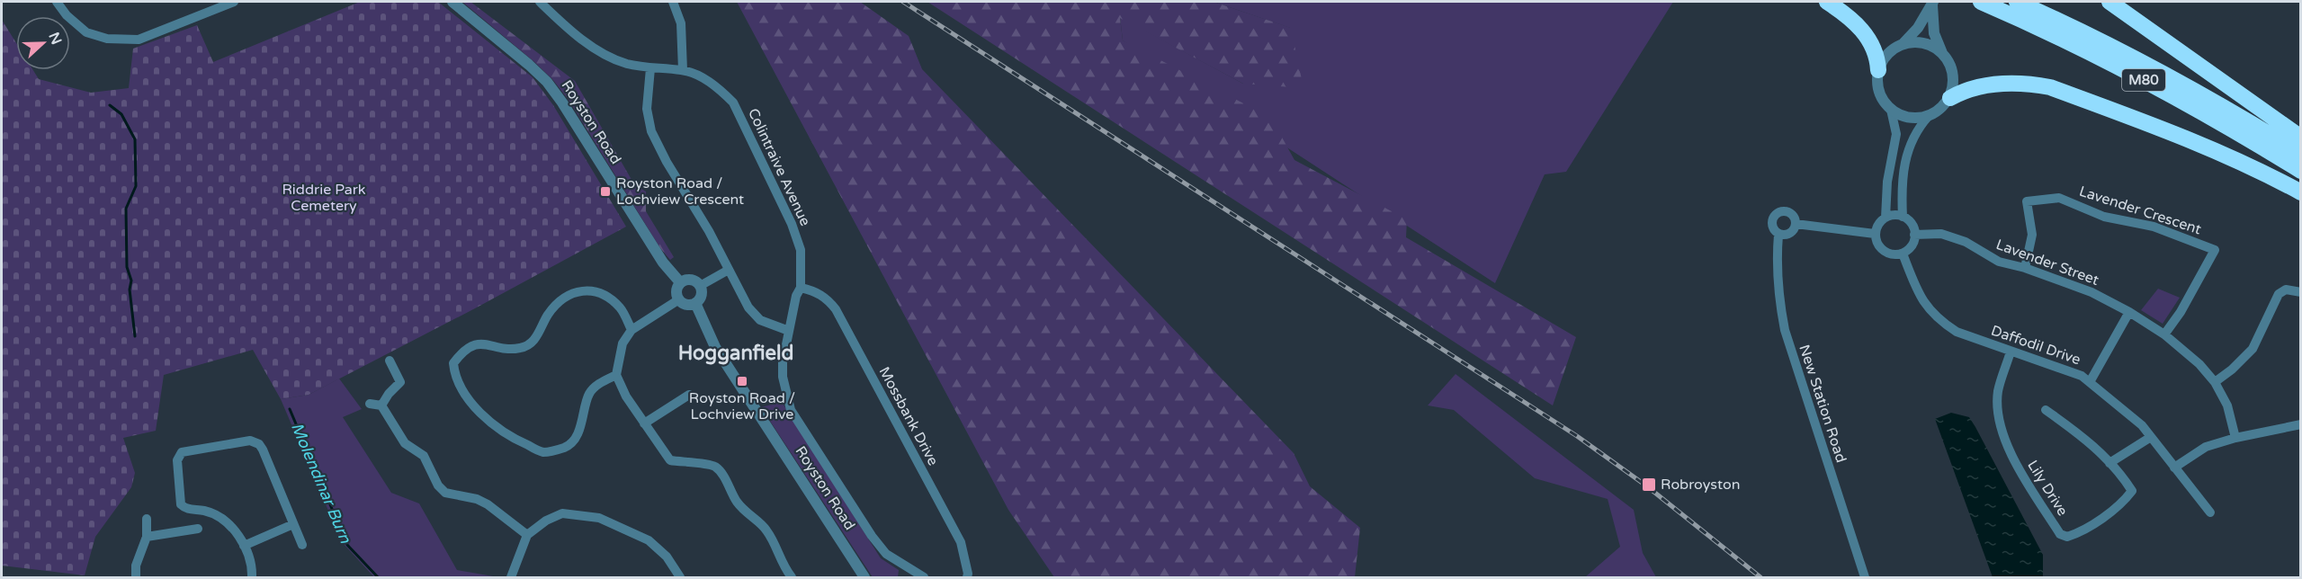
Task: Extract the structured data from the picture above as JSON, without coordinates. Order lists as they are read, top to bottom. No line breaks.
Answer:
{"streets":{"highway":["M80"],"street":["Royston Road","Colintraive Avenue","Lavender Crescent","Lavender Street","Daffodil Drive","New Station Road","Mossbank Drive","Lily Drive"]},"crossings":[["Colintraive Avenue","Mossbank Drive"],["Lavender Crescent","Lavender Street"],["Lavender Street","Daffodil Drive"],["Daffodil Drive","Lily Drive"]],"districts":["Hogganfield"],"water":["Molendinar Burn"],"parks":["Riddrie Park Cemetery"],"places":{"transit":["Royston Road / Lochview Crescent","Royston Road / Lochview Drive","Robroyston"]},"north":"right"}
